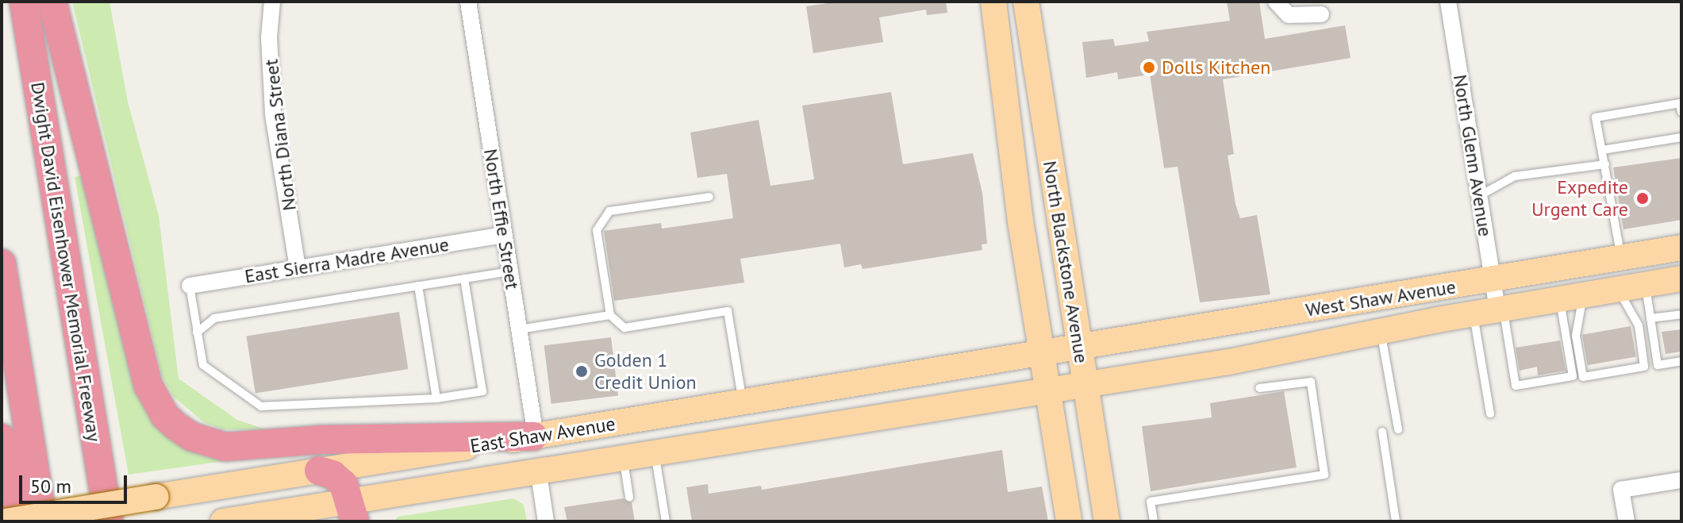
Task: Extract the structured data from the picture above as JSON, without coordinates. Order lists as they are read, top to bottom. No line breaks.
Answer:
{"streets":{"highway":["Dwight David Eisenhower Memorial Freeway"],"main road":["North Blackstone Avenue","West Shaw Avenue","East Shaw Avenue"],"street":["North Diana Street","North Glenn Avenue","North Effie Street","East Sierra Madre Avenue"]},"crossings":[["North Diana Street","East Sierra Madre Avenue"],["North Glenn Avenue","West Shaw Avenue"],["North Effie Street","East Sierra Madre Avenue"],["North Effie Street","East Shaw Avenue"],["North Blackstone Avenue","West Shaw Avenue"],["North Blackstone Avenue","East Shaw Avenue"],["West Shaw Avenue","East Shaw Avenue"]],"places":["Dolls Kitchen","Expedite Urgent Care","Golden 1 Credit Union"],"scale_bar":"50 m"}
